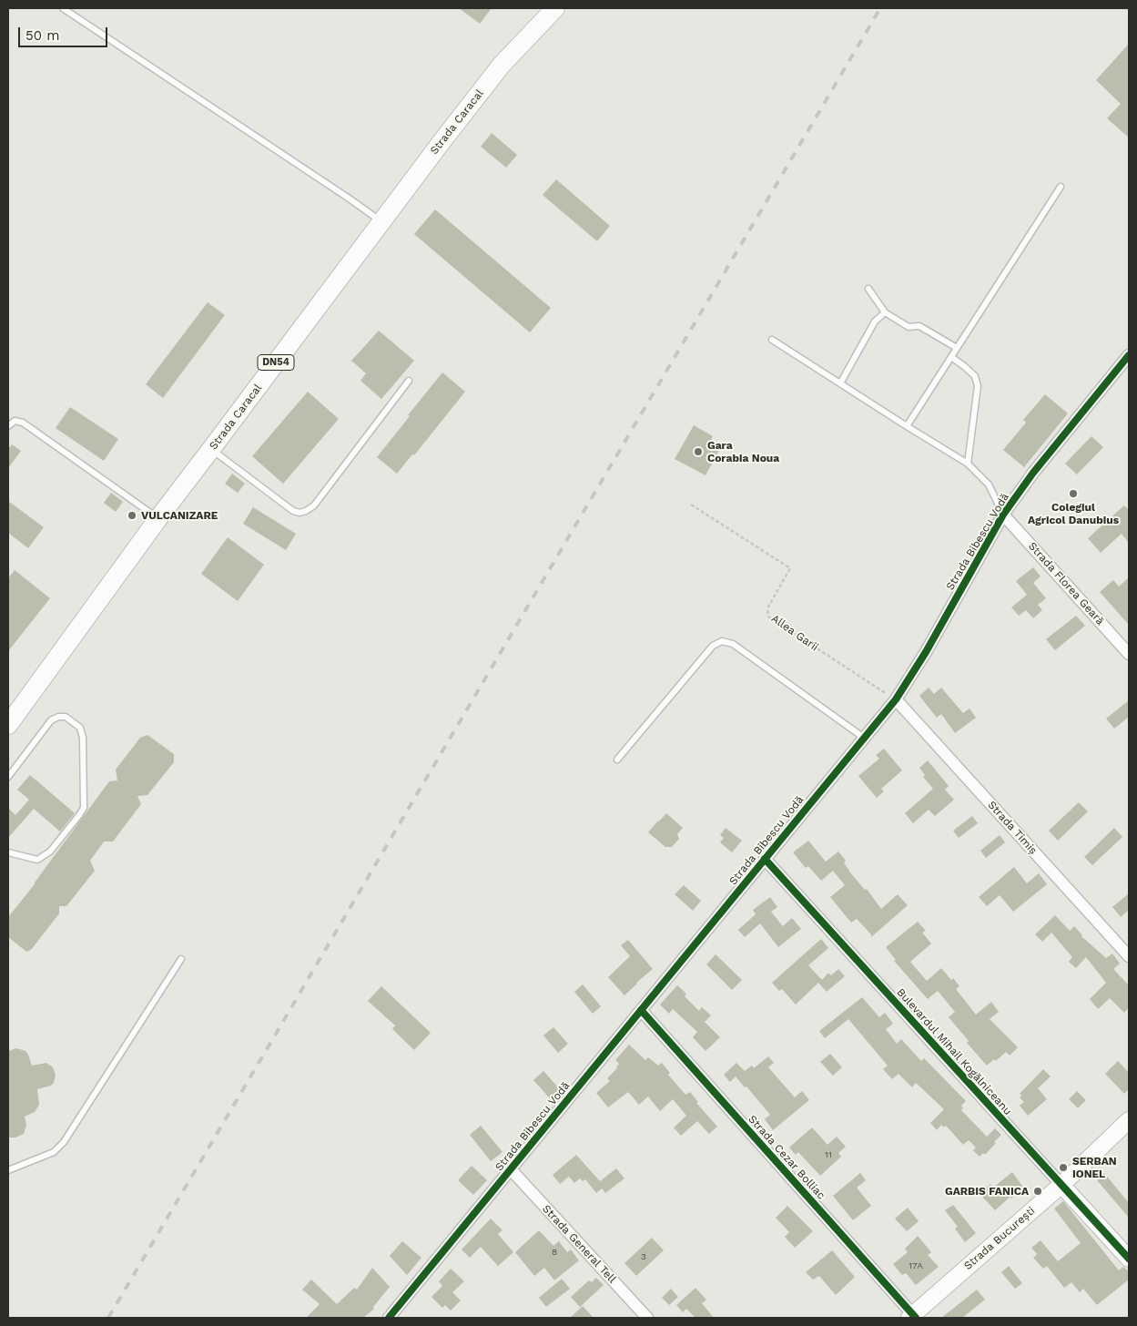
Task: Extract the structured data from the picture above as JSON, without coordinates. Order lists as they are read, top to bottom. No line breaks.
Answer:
{"streets":{"main road":["Strada Caracal","DN54"],"street":["Strada Bibescu Vodă","Strada Florea Geară","Strada Timiș","Bulevardul Mihail Kogălniceanu","Strada Cezar Bolliac","Strada București","Strada General Tell"],"path":["Allea Garii"]},"crossings":[["Strada Bibescu Vodă","Strada Florea Geară"],["Strada Bibescu Vodă","Allea Garii"],["Strada Bibescu Vodă","Strada Timiș"],["Strada Bibescu Vodă","Bulevardul Mihail Kogălniceanu"],["Strada Bibescu Vodă","Strada Cezar Bolliac"],["Strada Bibescu Vodă","Strada General Tell"],["Allea Garii","Strada Timiș"],["Bulevardul Mihail Kogălniceanu","Strada București"],["Strada Cezar Bolliac","Strada București"]],"places":["Gara Corabia Noua","Colegiul Agricol Danubius","VULCANIZARE","SERBAN IONEL","GARBIS FANICA"],"house_numbers":["11","8","3","17A"],"scale_bar":"50 m"}
